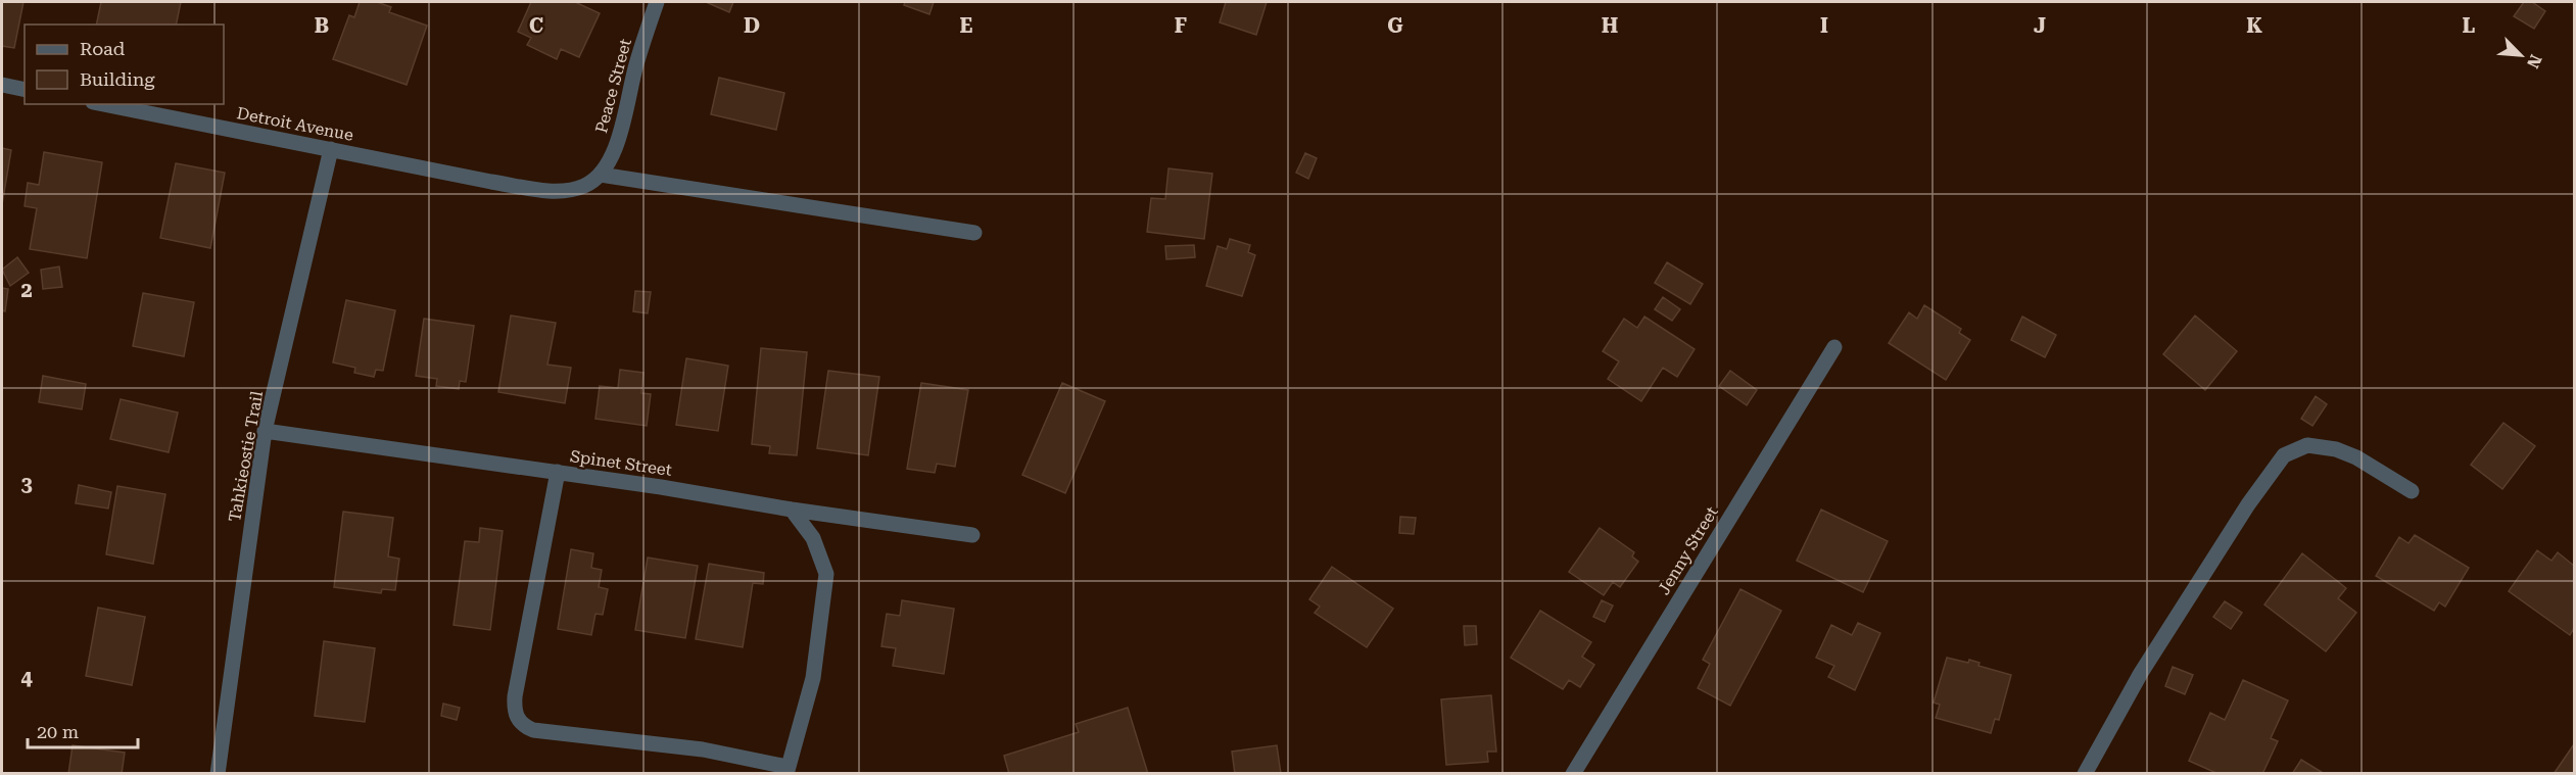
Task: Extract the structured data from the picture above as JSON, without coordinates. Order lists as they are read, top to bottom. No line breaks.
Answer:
{"streets":{"street":["Peace Street","Detroit Avenue","Tahkieostie Trail","Spinet Street","Jenny Street"]},"crossings":[["Peace Street","Detroit Avenue"],["Detroit Avenue","Tahkieostie Trail"],["Tahkieostie Trail","Spinet Street"]],"legend":["Road","Building"],"scale_bar":"20 m","north":"bottom right","grid":{"columns":["B","C","D","E","F","G","H","I","J","K","L"],"rows":["2","3","4"]}}
